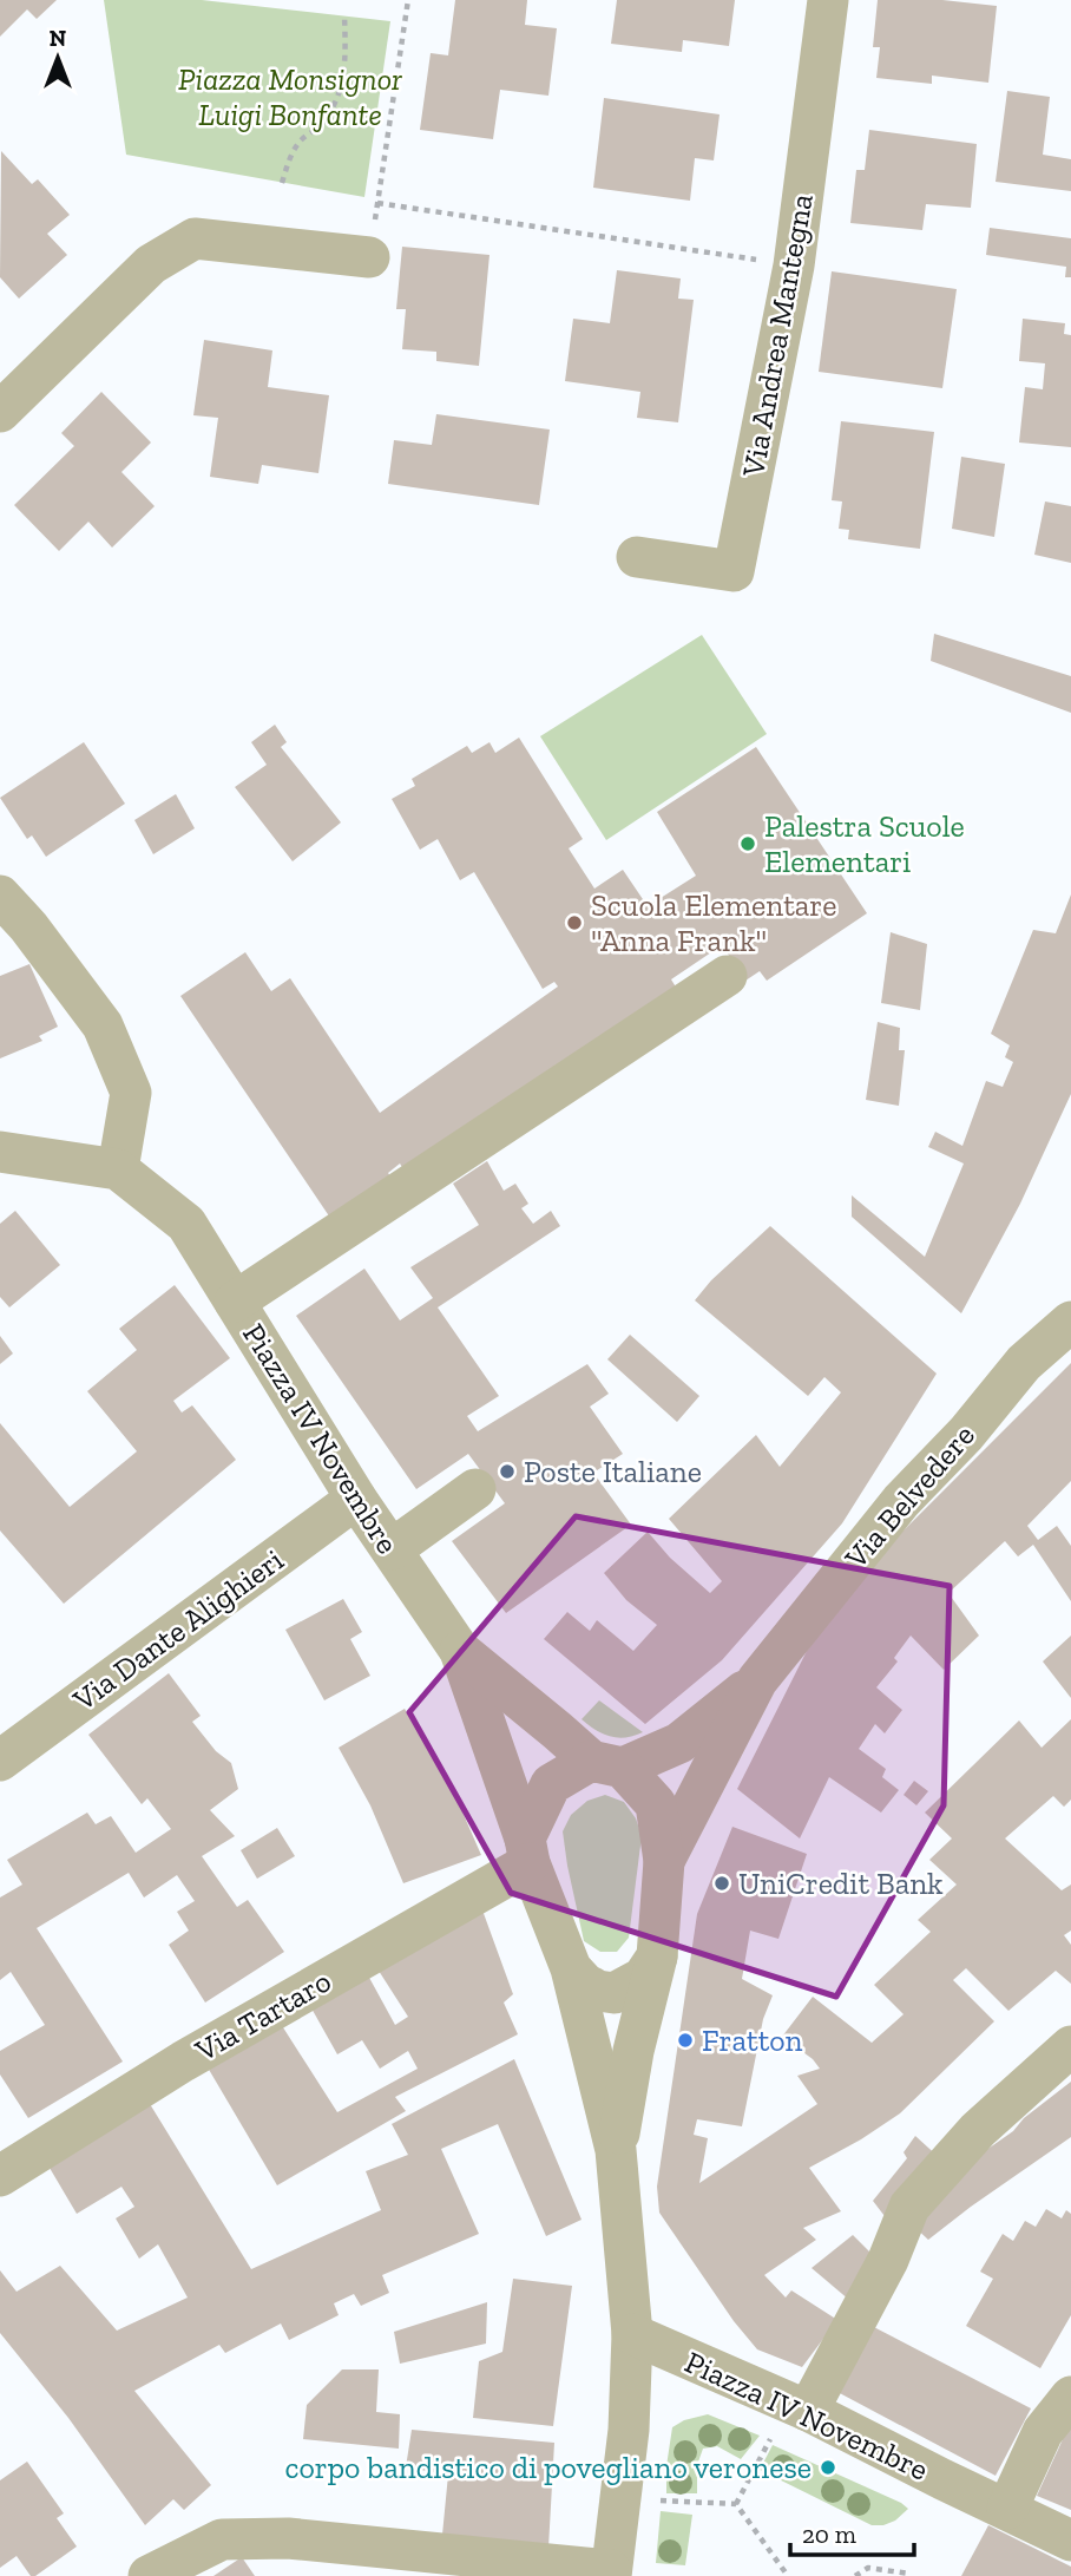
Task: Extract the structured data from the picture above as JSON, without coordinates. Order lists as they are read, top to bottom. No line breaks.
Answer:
{"streets":{"street":["Via Andrea Mantegna","Piazza IV Novembre","Via Belvedere","Via Dante Alighieri","Via Tartaro"]},"crossings":[["Piazza IV Novembre","Via Belvedere"],["Piazza IV Novembre","Via Dante Alighieri"],["Piazza IV Novembre","Via Tartaro"]],"parks":["Piazza Monsignor Luigi Bonfante"],"places":["Palestra Scuole Elementari","Scuola Elementare \"Anna Frank\"","Poste Italiane","UniCredit Bank","Fratton","corpo bandistico di povegliano veronese"],"scale_bar":"20 m","north":"top"}
